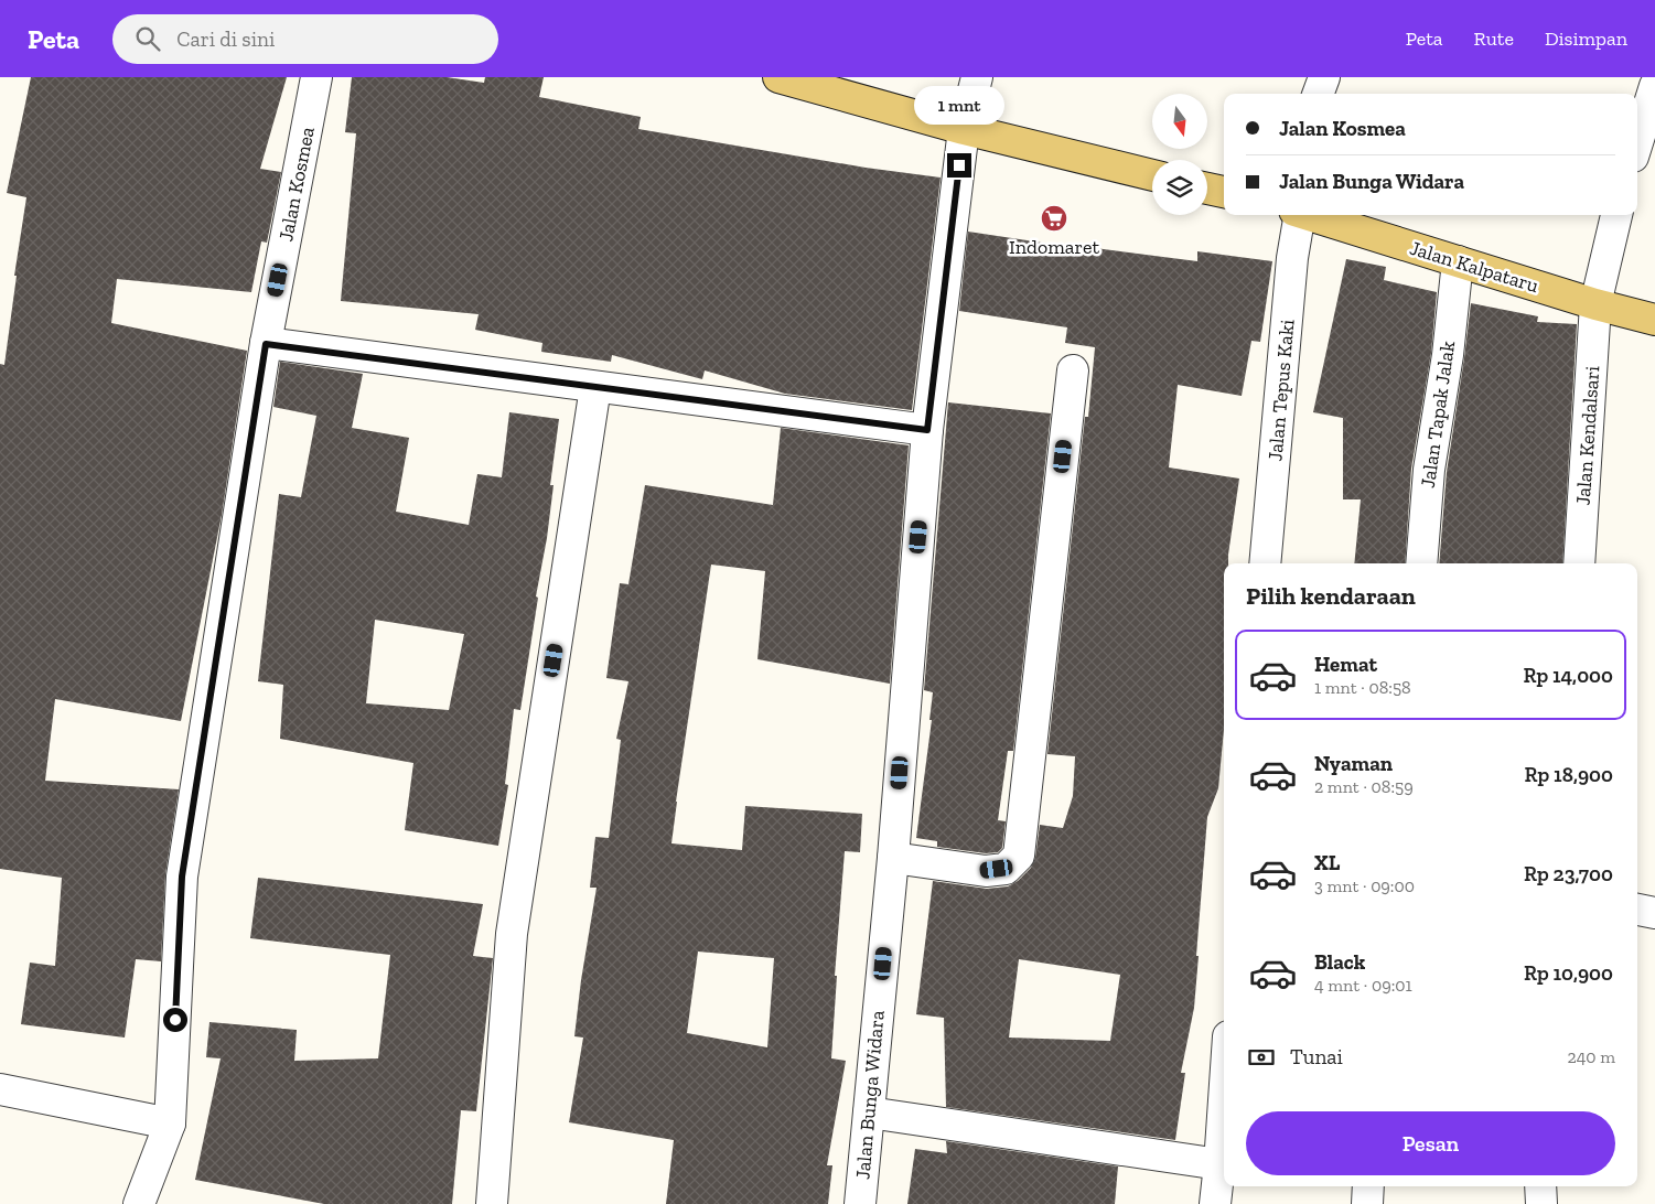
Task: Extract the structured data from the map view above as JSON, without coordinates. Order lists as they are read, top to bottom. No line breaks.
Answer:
{"streets":{"main road":["Jalan Kalpataru"],"street":["Jalan Kosmea","Jalan Tepus Kaki","Jalan Tapak Jalak","Jalan Kendalsari","Jalan Bunga Widara"]},"crossings":[["Jalan Kalpataru","Jalan Tapak Jalak"],["Jalan Kalpataru","Jalan Kendalsari"]],"places":{"supermarket":["Indomaret"]},"north":"bottom","page":{"header":"Peta","search":"Cari di sini","nav":["Peta","Rute","Disimpan"],"bubble":"1 mnt","banner":["Jalan Kosmea","Jalan Bunga Widara"],"heading":"Pilih kendaraan","list":[{"name":"Hemat","note":"1 mnt · 08:58","value":"Rp 14,000"},{"name":"Nyaman","note":"2 mnt · 08:59","value":"Rp 18,900"},{"name":"XL","note":"3 mnt · 09:00","value":"Rp 23,700"},{"name":"Black","note":"4 mnt · 09:01","value":"Rp 10,900"}],"pay":["Tunai","240 m"],"buttons":"Pesan"}}
